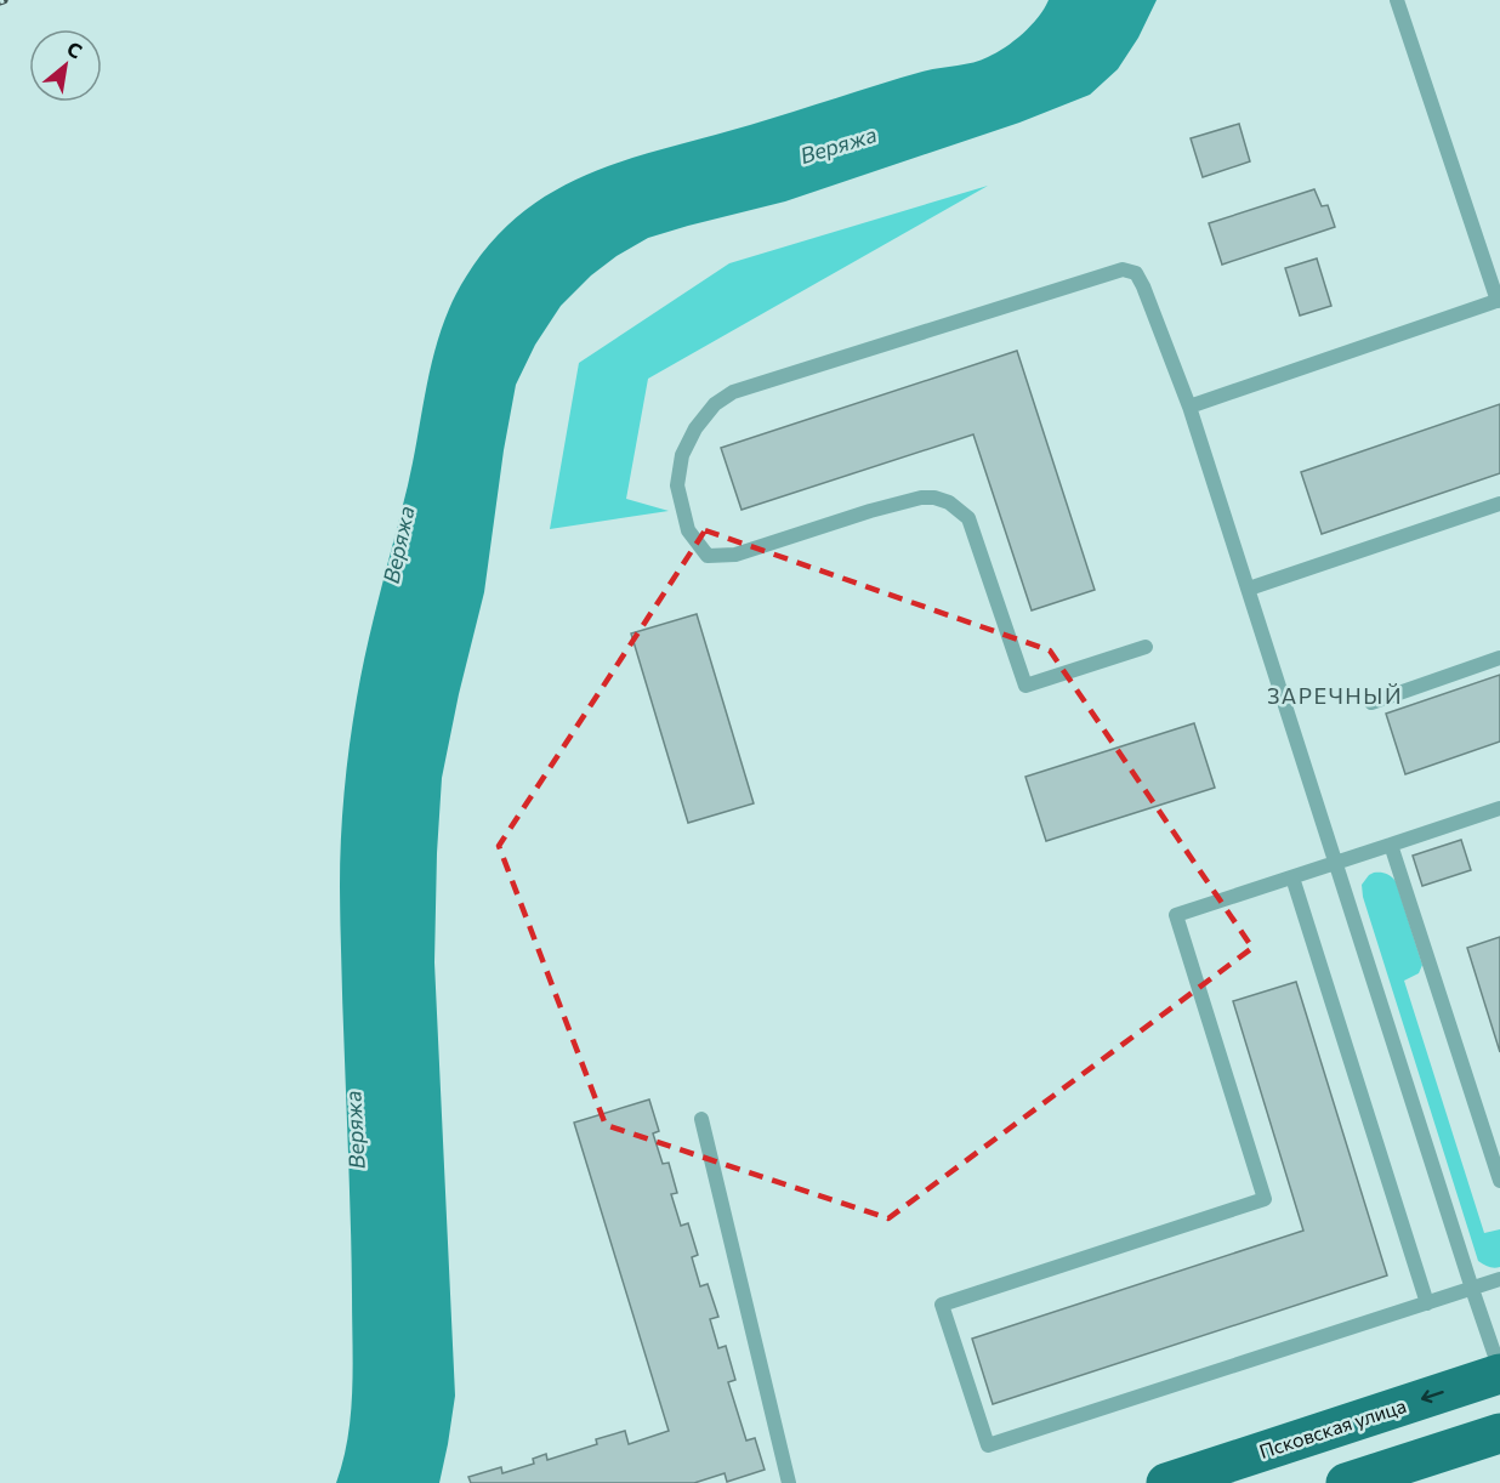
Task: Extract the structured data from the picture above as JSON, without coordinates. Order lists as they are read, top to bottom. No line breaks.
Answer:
{"streets":{"main road":["Псковская улица"]},"districts":["ЗАРЕЧНЫЙ"],"water":["Веряжа"],"north":"top right"}
